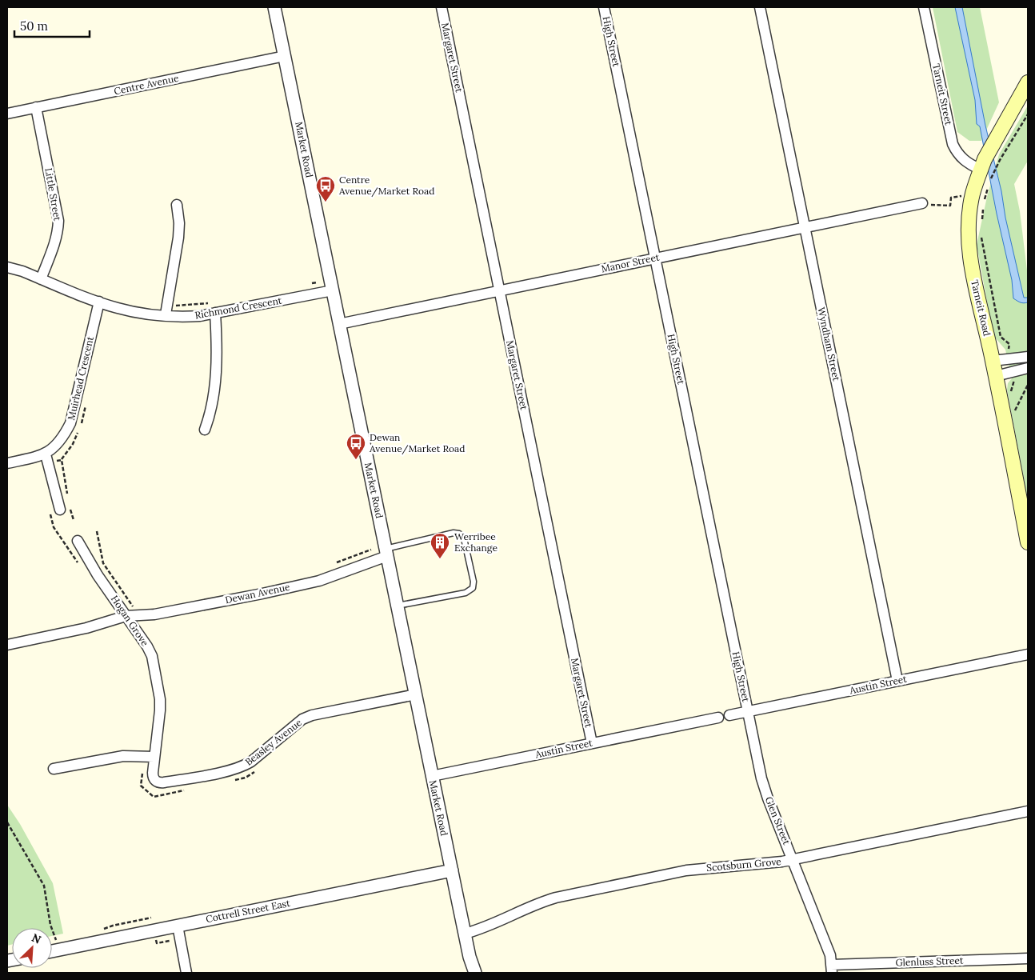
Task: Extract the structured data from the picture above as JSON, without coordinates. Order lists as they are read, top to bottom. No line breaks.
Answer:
{"streets":{"main road":["Tarneit Road"],"street":["High Street","Margaret Street","Centre Avenue","Tarneit Street","Market Road","Little Street","Manor Street","Richmond Crescent","Wyndham Street","Muirhead Crescent","Dewan Avenue","Hogan Grove","Austin Street","Beasley Avenue","Glen Street","Scotsburn Grove","Cottrell Street East","Glenluss Street"]},"crossings":[["High Street","Manor Street"],["High Street","Austin Street"],["High Street","Glen Street"],["Margaret Street","Manor Street"],["Margaret Street","Austin Street"],["Centre Avenue","Market Road"],["Centre Avenue","Little Street"],["Tarneit Street","Tarneit Road"],["Market Road","Manor Street"],["Market Road","Richmond Crescent"],["Market Road","Dewan Avenue"],["Market Road","Austin Street"],["Market Road","Beasley Avenue"],["Market Road","Scotsburn Grove"],["Market Road","Cottrell Street East"],["Little Street","Richmond Crescent"],["Manor Street","Wyndham Street"],["Richmond Crescent","Muirhead Crescent"],["Wyndham Street","Austin Street"],["Dewan Avenue","Hogan Grove"],["Hogan Grove","Beasley Avenue"],["Austin Street","Glen Street"],["Glen Street","Scotsburn Grove"],["Glen Street","Glenluss Street"]],"places":{"bus stop":["Centre Avenue/Market Road","Dewan Avenue/Market Road"],"building":["Werribee Exchange"]},"scale_bar":"50 m","north":"top right"}
